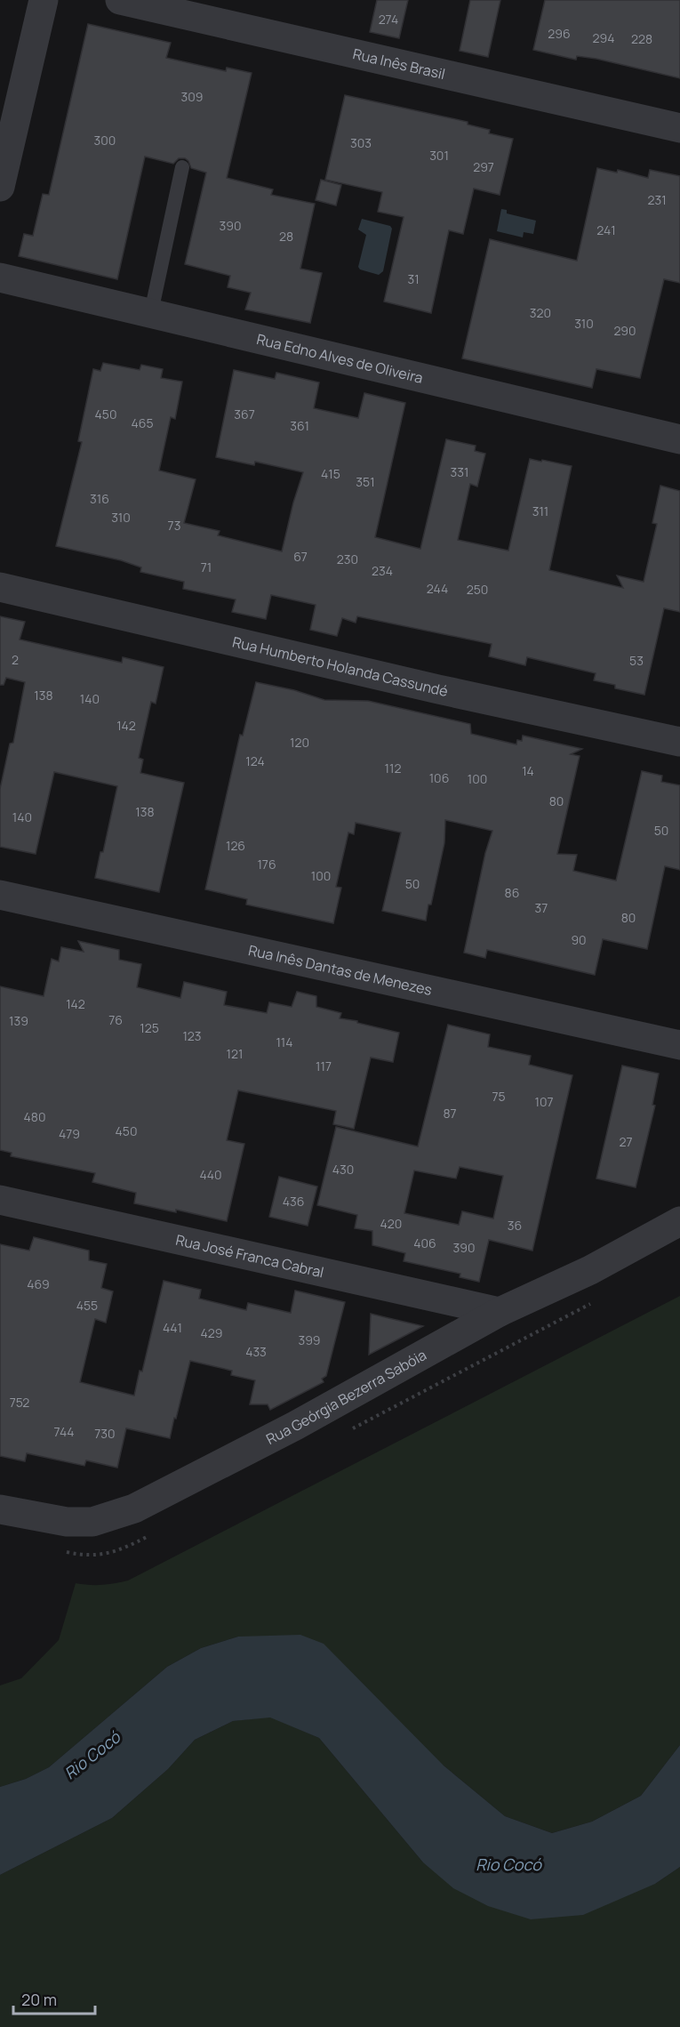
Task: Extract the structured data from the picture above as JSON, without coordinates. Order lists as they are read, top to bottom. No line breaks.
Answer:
{"streets":{"street":["Rua Inês Brasil","Rua Edno Alves de Oliveira","Rua Humberto Holanda Cassundé","Rua Inês Dantas de Menezes","Rua José Franca Cabral","Rua Geórgia Bezerra Sabóia"]},"crossings":[["Rua José Franca Cabral","Rua Geórgia Bezerra Sabóia"]],"water":["Rio Cocó"],"house_numbers":["274","296","294","228","309","300","303","301","297","231","390","241","28","31","320","310","290","450","367","465","361","331","415","351","316","311","310","73","67","230","71","234","244","250","2","53","138","140","142","120","124","112","14","106","100","80","138","140","50","126","176","100","50","86","37","80","90","142","76","139","125","123","114","121","117","75","107","87","480","450","479","27","430","440","436","420","36","406","390","469","455","441","429","399","433","752","744","730"],"scale_bar":"20 m"}
